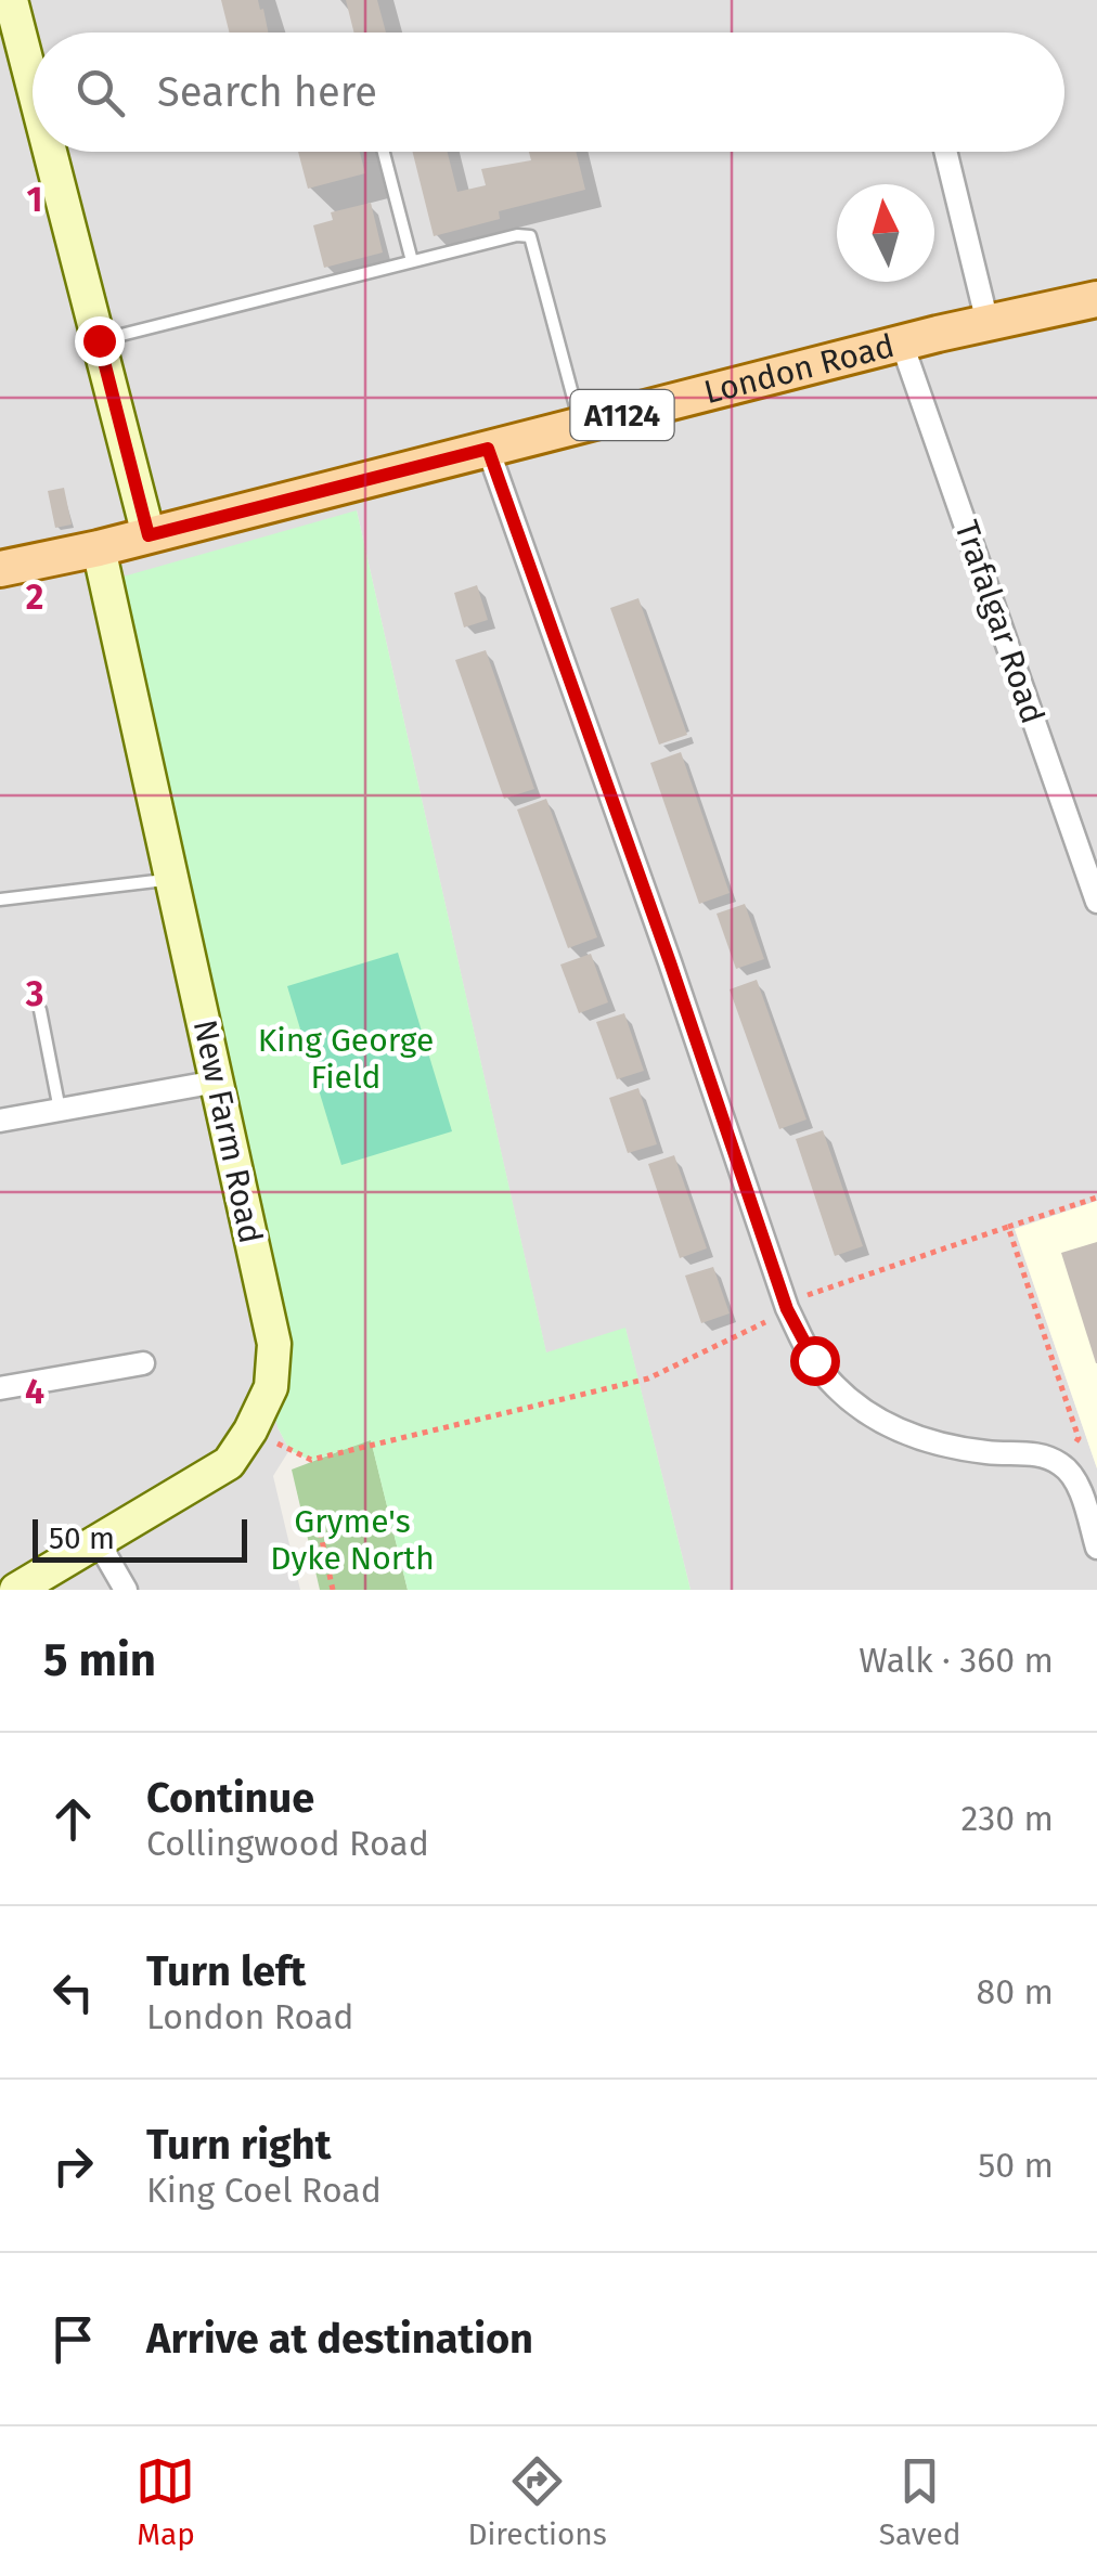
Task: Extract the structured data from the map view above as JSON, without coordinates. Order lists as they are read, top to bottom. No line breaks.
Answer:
{"streets":{"main road":["London Road","A1124"],"street":["Trafalgar Road","New Farm Road"]},"crossings":[["London Road","Trafalgar Road"],["London Road","New Farm Road"]],"parks":["King George Field","Gryme's Dyke North"],"scale_bar":"50 m","north":"top","page":{"search":"Search here","scale":"50 m","heading":["5 min","Walk · 360 m"],"list":[["Continue","Collingwood Road","230 m"],["Turn left","London Road","80 m"],["Turn right","King Coel Road","50 m"],"Arrive at destination"],"nav":["Map","Directions","Saved"]},"grid":{"rows":["1","2","3","4"]}}
